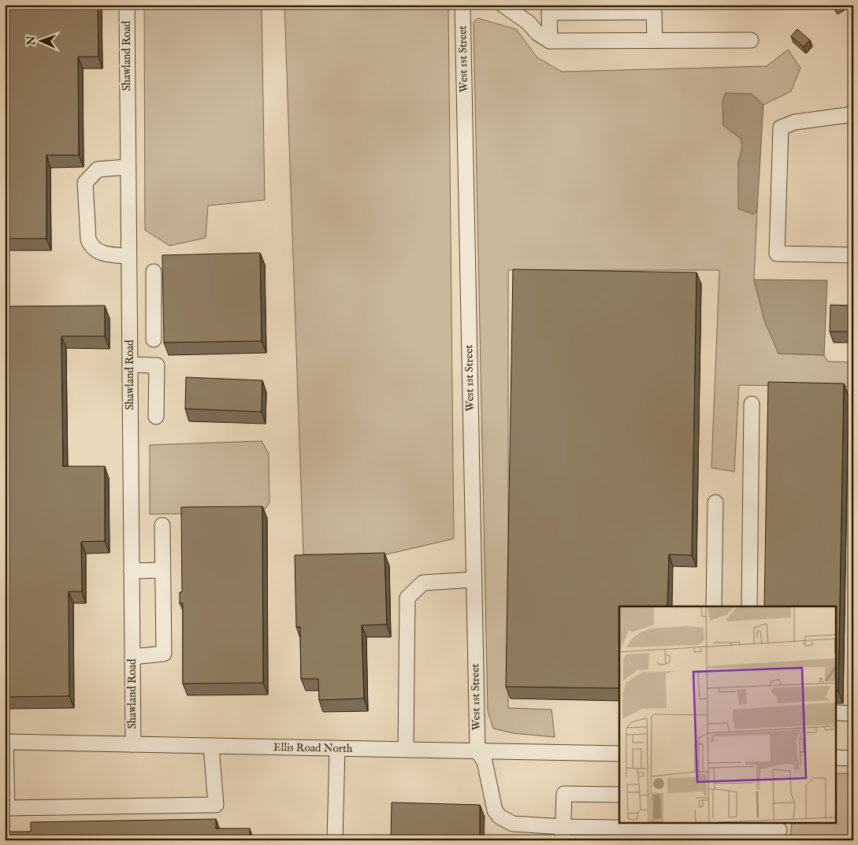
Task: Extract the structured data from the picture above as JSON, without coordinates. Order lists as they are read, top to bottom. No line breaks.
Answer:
{"streets":{"street":["Shawland Road","West 1st Street","Ellis Road North"]},"crossings":[["Shawland Road","Ellis Road North"],["West 1st Street","Ellis Road North"]],"north":"left"}
